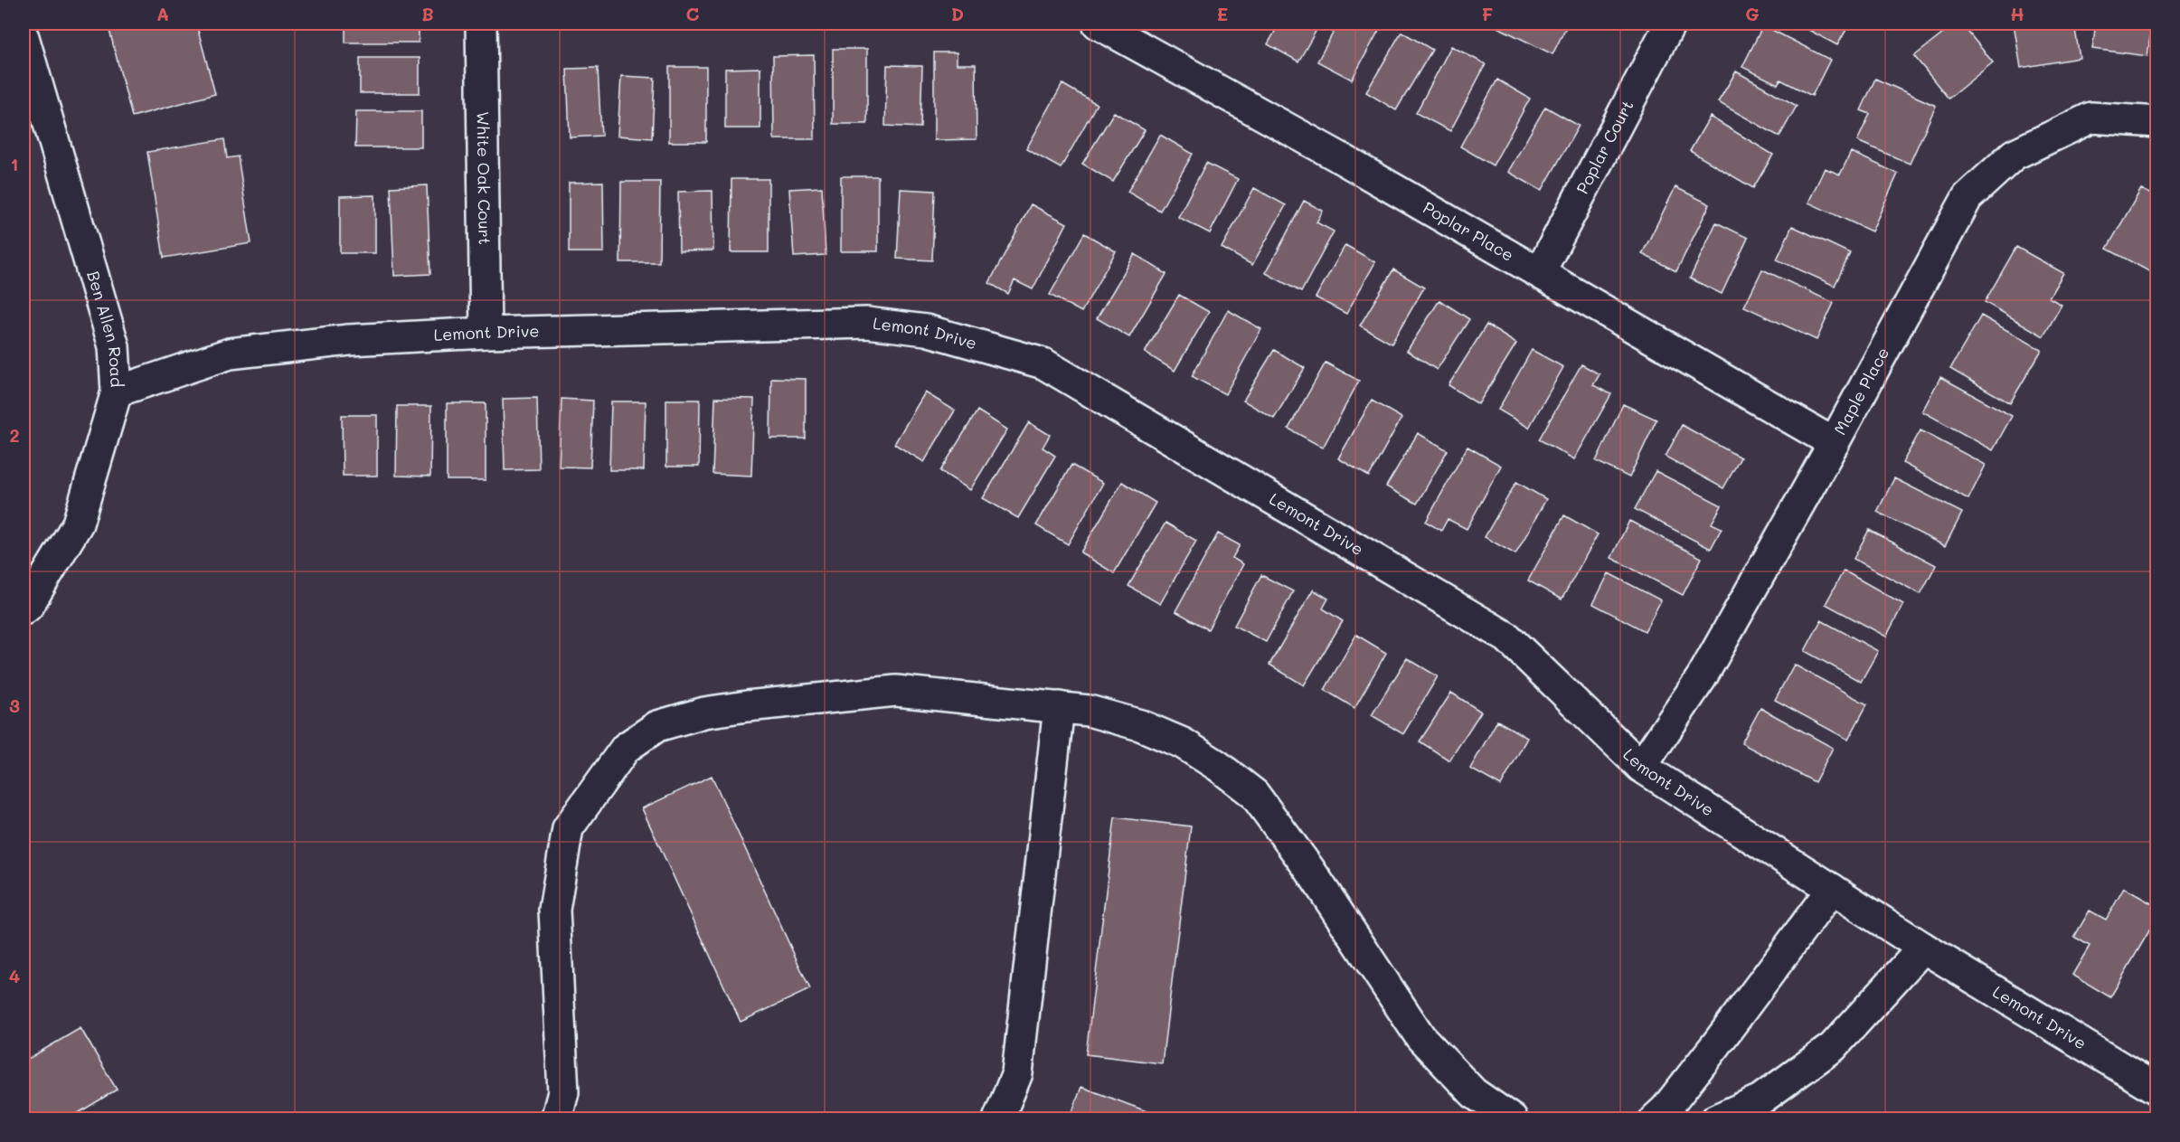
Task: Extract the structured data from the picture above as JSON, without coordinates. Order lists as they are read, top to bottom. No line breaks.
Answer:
{"streets":{"street":["Poplar Court","White Oak Court","Poplar Place","Ben Allen Road","Lemont Drive","Maple Place"]},"crossings":[["Poplar Court","Poplar Place"],["White Oak Court","Lemont Drive"],["Poplar Place","Maple Place"],["Ben Allen Road","Lemont Drive"],["Lemont Drive","Maple Place"]],"grid":{"columns":["A","B","C","D","E","F","G","H"],"rows":["1","2","3","4"]}}
